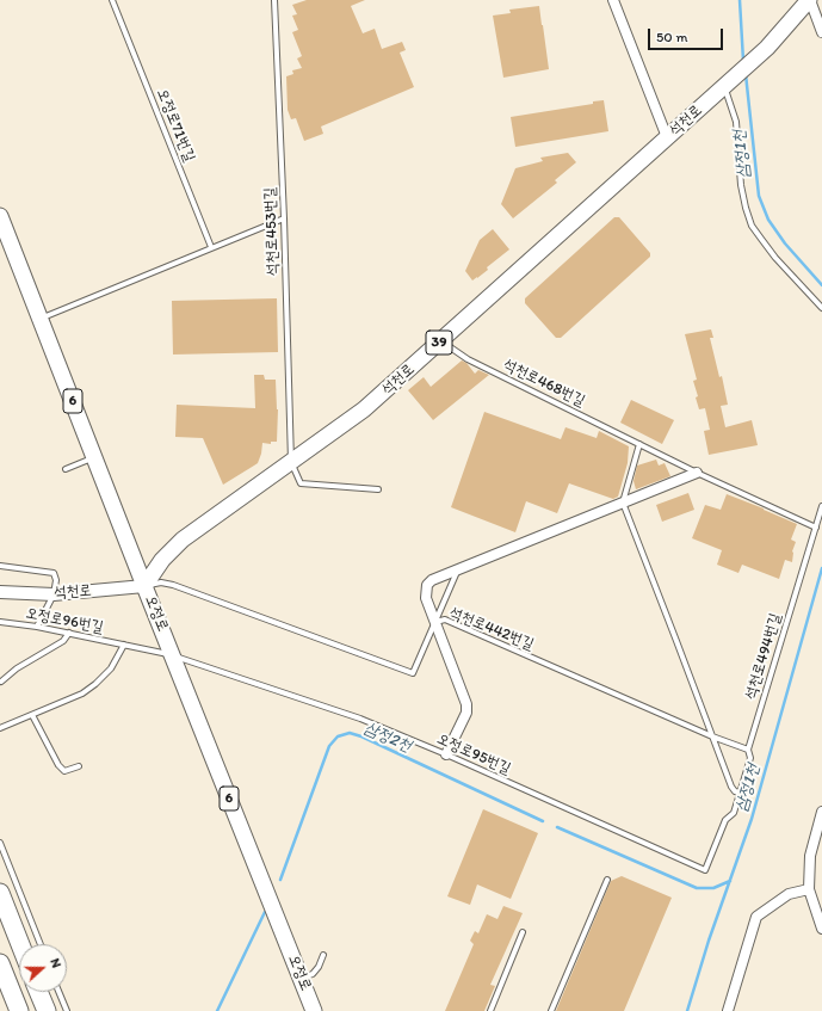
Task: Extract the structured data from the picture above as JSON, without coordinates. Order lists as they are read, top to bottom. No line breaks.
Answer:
{"streets":{"main road":["석천로","39","6","오정로"],"lane":["오정로71번길","석천로453번길","석천로468번길","오정로96번길","석천로442번길","석천로494번길","오정로95번길"]},"crossings":[["석천로","석천로453번길"],["석천로","석천로468번길"],["석천로","오정로"],["석천로","석천로442번길"],["석천로468번길","석천로494번길"],["오정로","오정로96번길"],["오정로","석천로442번길"],["오정로","오정로95번길"],["오정로96번길","오정로95번길"],["석천로442번길","석천로494번길"],["석천로494번길","오정로95번길"]],"water":["삼정1천","삼정2천"],"scale_bar":"50 m","north":"right"}
